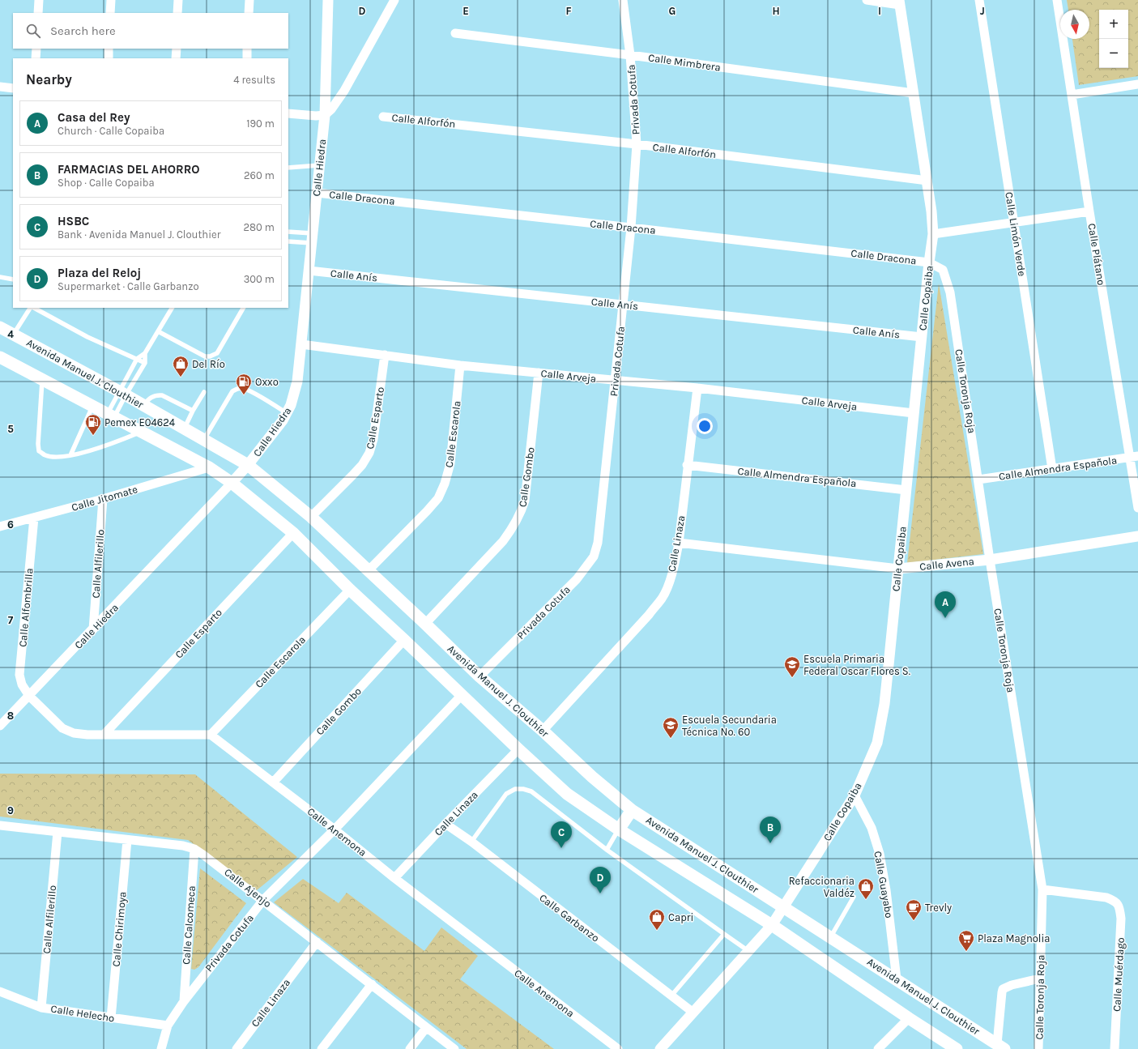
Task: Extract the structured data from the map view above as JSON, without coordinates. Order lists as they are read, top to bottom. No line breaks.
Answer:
{"streets":{"main road":["Avenida Manuel J. Clouthier"],"street":["Calle Mimbrera","Privada Cotufa","Calle Alforfón","Calle Hiedra","Calle Dracona","Calle Limón Verde","Calle Plátano","Calle Anís","Calle Copaiba","Calle Arveja","Calle Toronja Roja","Calle Esparto","Calle Escarola","Calle Almendra Española","Calle Gombo","Calle Jitomate","Calle Linaza","Calle Alfilerillo","Calle Avena","Calle Alfombrilla","Calle Anemona","Calle Guayabo","Calle Ajenjo","Calle Garbanzo","Calle Calcomeca","Calle Chirimoya","Calle Muérdago","Calle Helecho"]},"crossings":[["Calle Mimbrera","Privada Cotufa"],["Calle Mimbrera","Calle Copaiba"],["Privada Cotufa","Calle Alforfón"],["Privada Cotufa","Calle Dracona"],["Privada Cotufa","Calle Anís"],["Privada Cotufa","Avenida Manuel J. Clouthier"],["Privada Cotufa","Calle Arveja"],["Privada Cotufa","Calle Anemona"],["Privada Cotufa","Calle Ajenjo"],["Privada Cotufa","Calle Calcomeca"],["Privada Cotufa","Calle Helecho"],["Calle Alforfón","Calle Copaiba"],["Calle Hiedra","Calle Dracona"],["Calle Hiedra","Calle Anís"],["Calle Hiedra","Avenida Manuel J. Clouthier"],["Calle Hiedra","Calle Arveja"],["Calle Hiedra","Calle Alfilerillo"],["Calle Hiedra","Calle Alfombrilla"],["Calle Dracona","Calle Copaiba"],["Calle Dracona","Calle Toronja Roja"],["Calle Limón Verde","Calle Almendra Española"],["Calle Plátano","Calle Almendra Española"],["Calle Anís","Calle Copaiba"],["Calle Copaiba","Avenida Manuel J. Clouthier"],["Calle Copaiba","Calle Arveja"],["Calle Copaiba","Calle Toronja Roja"],["Calle Copaiba","Calle Almendra Española"],["Calle Copaiba","Calle Avena"],["Calle Copaiba","Calle Guayabo"],["Calle Copaiba","Calle Garbanzo"],["Avenida Manuel J. Clouthier","Calle Esparto"],["Avenida Manuel J. Clouthier","Calle Escarola"],["Avenida Manuel J. Clouthier","Calle Gombo"],["Avenida Manuel J. Clouthier","Calle Jitomate"],["Avenida Manuel J. Clouthier","Calle Linaza"],["Avenida Manuel J. Clouthier","Calle Guayabo"],["Calle Arveja","Calle Esparto"],["Calle Arveja","Calle Escarola"],["Calle Arveja","Calle Gombo"],["Calle Arveja","Calle Linaza"],["Calle Toronja Roja","Calle Almendra Española"],["Calle Toronja Roja","Calle Avena"],["Calle Toronja Roja","Calle Muérdago"],["Calle Escarola","Calle Anemona"],["Calle Almendra Española","Calle Linaza"],["Calle Gombo","Calle Anemona"],["Calle Jitomate","Calle Alfilerillo"],["Calle Jitomate","Calle Alfombrilla"],["Calle Linaza","Calle Avena"],["Calle Linaza","Calle Anemona"],["Calle Linaza","Calle Ajenjo"],["Calle Linaza","Calle Garbanzo"],["Calle Alfilerillo","Calle Ajenjo"],["Calle Alfilerillo","Calle Helecho"],["Calle Ajenjo","Calle Calcomeca"],["Calle Ajenjo","Calle Chirimoya"],["Calle Chirimoya","Calle Helecho"]],"places":{"shop":["Del Río","Refaccionaria Valdéz","Capri"],"fuel station":["Oxxo","Pemex E04624"],"school or university":["Escuela Primaria Federal Oscar Flores S.","Escuela Secundaria Técnica No. 60"],"cafe":["Trevly"],"supermarket":["Plaza Magnolia"]},"north":"bottom","page":{"map_buttons":["+","−"],"search":"Search here","heading":["Nearby","4 results"],"list":[{"mark":"A","name":"Casa del Rey","note":"Church · Calle Copaiba","value":"190 m"},{"mark":"B","name":"FARMACIAS DEL AHORRO","note":"Shop · Calle Copaiba","value":"260 m"},{"mark":"C","name":"HSBC","note":"Bank · Avenida Manuel J. Clouthier","value":"280 m"},{"mark":"D","name":"Plaza del Reloj","note":"Supermarket · Calle Garbanzo","value":"300 m"}],"pins":["A","B","C","D"]},"grid":{"columns":["D","E","F","G","H","I","J"],"rows":["4","5","6","7","8","9"]}}
